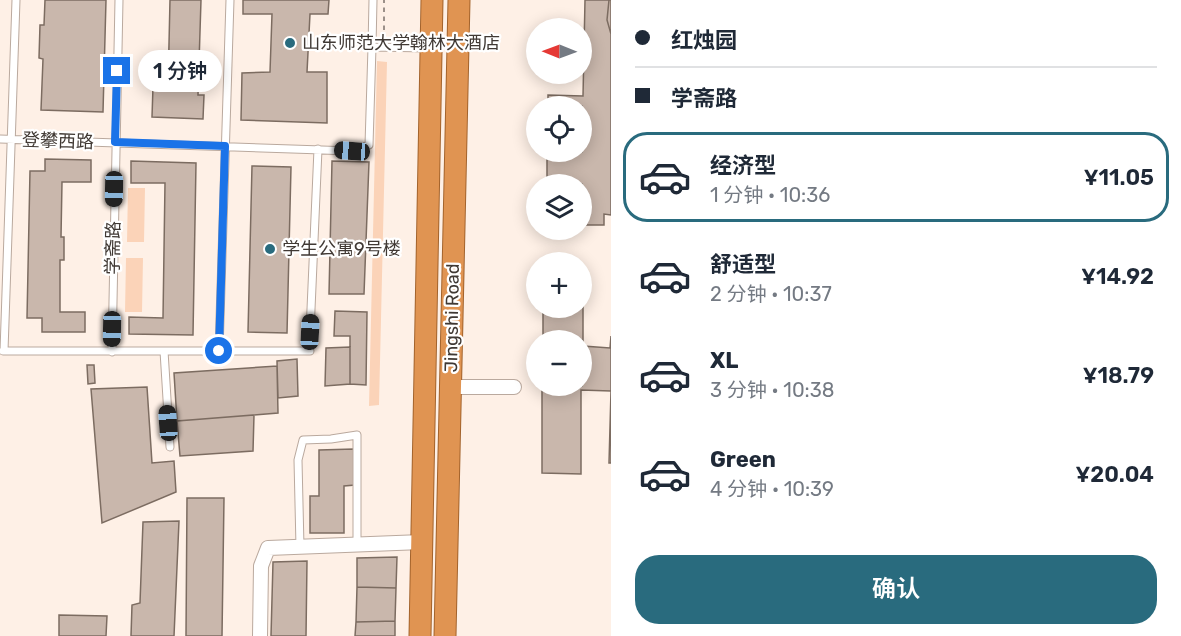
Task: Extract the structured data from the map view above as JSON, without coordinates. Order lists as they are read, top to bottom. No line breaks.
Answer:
{"streets":{"highway":["Jingshi Road"],"lane":["登攀西路","学斋路"]},"crossings":[["登攀西路","学斋路"]],"places":["山东师范大学翰林大酒店","学生公寓9号楼"],"north":"left","page":{"banner":["红烛园","学斋路"],"map_buttons":["+","−"],"bubble":"1 分钟","list":[{"name":"经济型","note":"1 分钟 · 10:36","value":"¥11.05"},{"name":"舒适型","note":"2 分钟 · 10:37","value":"¥14.92"},{"name":"XL","note":"3 分钟 · 10:38","value":"¥18.79"},{"name":"Green","note":"4 分钟 · 10:39","value":"¥20.04"}],"buttons":"确认"}}
